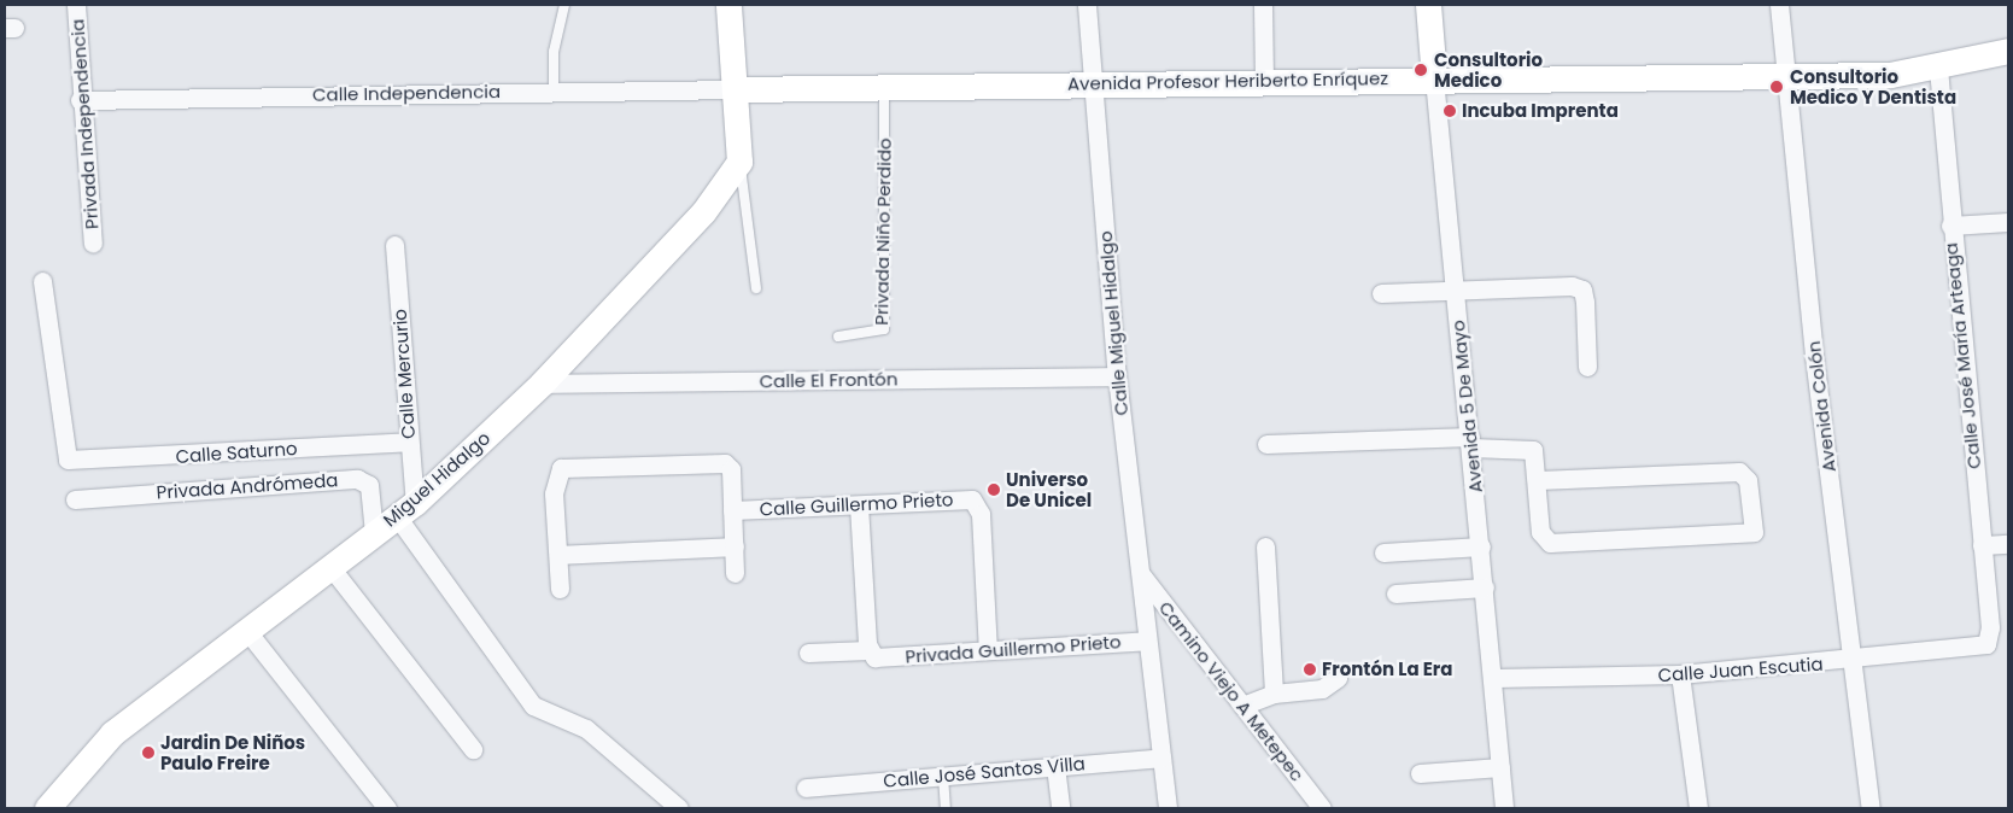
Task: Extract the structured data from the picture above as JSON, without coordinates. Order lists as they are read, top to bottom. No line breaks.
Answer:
{"streets":{"main road":["Avenida Profesor Heriberto Enríquez","Avenida 5 De Mayo","Miguel Hidalgo"],"street":["Calle Independencia","Privada Independencia","Calle Miguel Hidalgo","Calle José María Arteaga","Calle Mercurio","Calle El Frontón","Avenida Colón","Calle Saturno","Privada Andrómeda","Calle Guillermo Prieto","Privada Guillermo Prieto","Calle Juan Escutia","Camino Viejo A Metepec","Calle José Santos Villa"],"lane":["Privada Niño Perdido"]},"crossings":[["Avenida Profesor Heriberto Enríquez","Calle Independencia"],["Avenida Profesor Heriberto Enríquez","Privada Niño Perdido"],["Avenida Profesor Heriberto Enríquez","Calle Miguel Hidalgo"],["Avenida Profesor Heriberto Enríquez","Calle José María Arteaga"],["Avenida Profesor Heriberto Enríquez","Avenida 5 De Mayo"],["Avenida Profesor Heriberto Enríquez","Avenida Colón"],["Calle Independencia","Privada Independencia"],["Calle Miguel Hidalgo","Calle El Frontón"],["Calle Miguel Hidalgo","Privada Guillermo Prieto"],["Calle Miguel Hidalgo","Camino Viejo A Metepec"],["Calle Miguel Hidalgo","Calle José Santos Villa"],["Calle José María Arteaga","Calle Juan Escutia"],["Calle Mercurio","Calle Saturno"],["Calle Mercurio","Miguel Hidalgo"],["Calle El Frontón","Miguel Hidalgo"],["Avenida 5 De Mayo","Calle Juan Escutia"],["Avenida Colón","Calle Juan Escutia"],["Miguel Hidalgo","Privada Andrómeda"],["Calle Guillermo Prieto","Privada Guillermo Prieto"]],"places":["Consultorio Medico","Consultorio Medico Y Dentista","Incuba Imprenta","Universo De Unicel","Frontón La Era","Jardin De Niños Paulo Freire"]}
